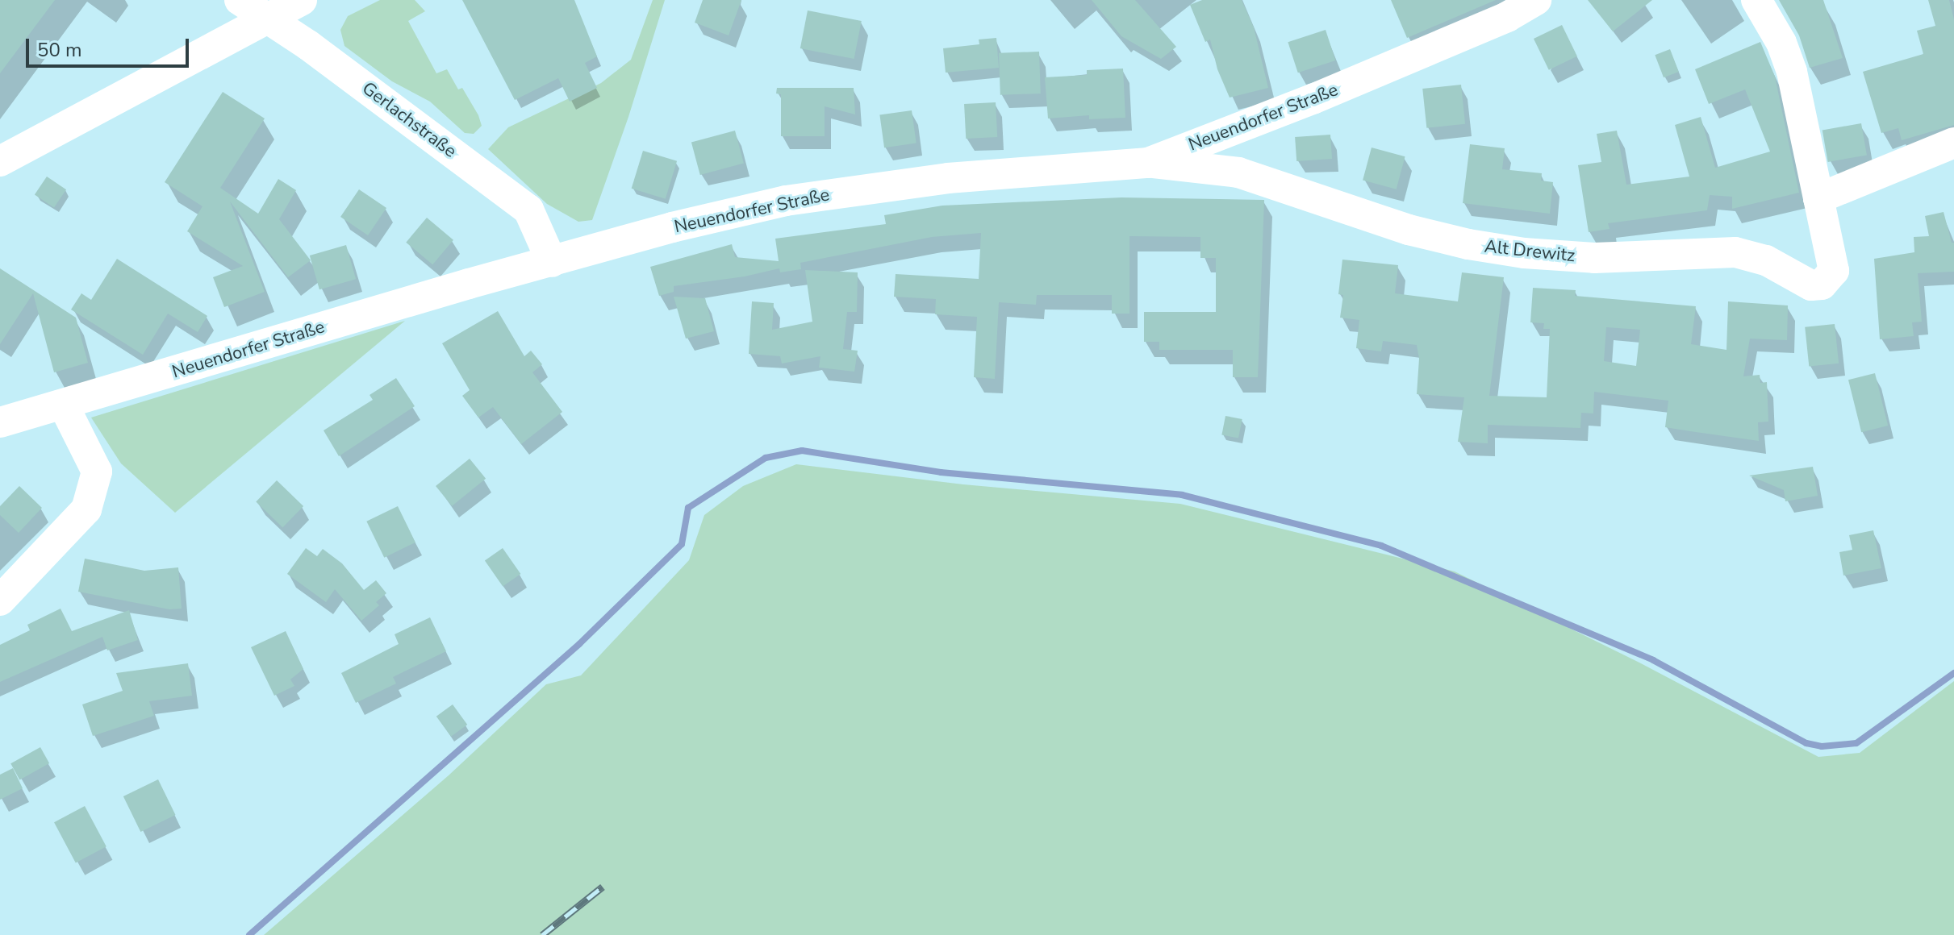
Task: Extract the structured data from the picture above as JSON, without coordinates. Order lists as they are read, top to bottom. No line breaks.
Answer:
{"streets":{"street":["Neuendorfer Straße","Gerlachstraße","Alt Drewitz"]},"crossings":[["Neuendorfer Straße","Gerlachstraße"],["Neuendorfer Straße","Alt Drewitz"]],"scale_bar":"50 m"}
